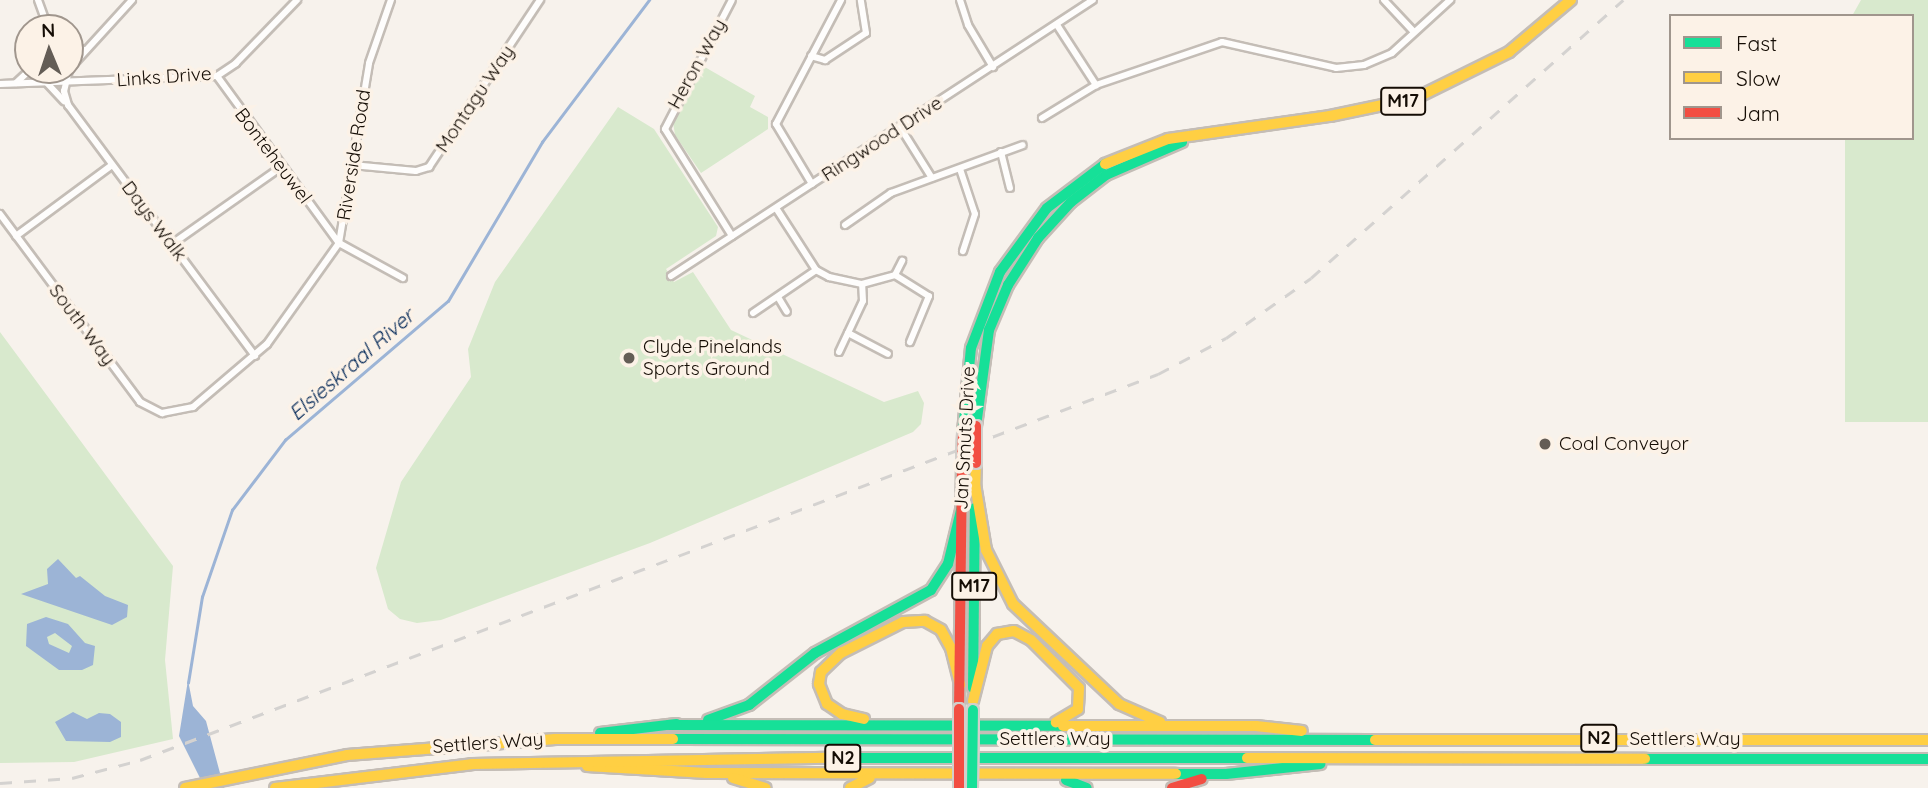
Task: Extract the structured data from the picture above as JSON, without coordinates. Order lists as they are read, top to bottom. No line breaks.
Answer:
{"streets":{"main road":["M17","Jan Smuts Drive","N2","Settlers Way"],"street":["Heron Way","Links Drive","Montagu Way","Ringwood Drive","Riverside Road","Bonteheuwel","Days Walk","South Way"]},"crossings":[["Heron Way","Ringwood Drive"],["Links Drive","Bonteheuwel"],["Montagu Way","Riverside Road"],["Riverside Road","Bonteheuwel"],["Riverside Road","Days Walk"],["Riverside Road","South Way"]],"water":["Elsieskraal River"],"places":["Clyde Pinelands Sports Ground","Coal Conveyor"],"legend":["Fast","Slow","Jam"],"north":"top"}
